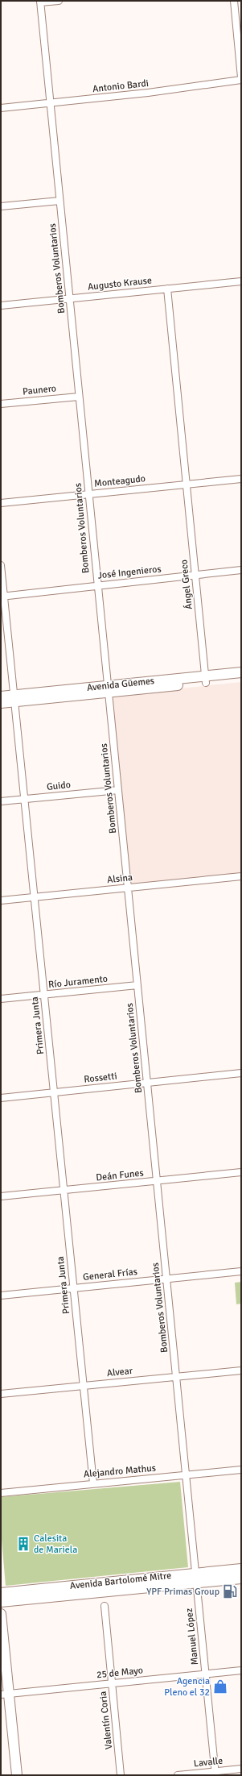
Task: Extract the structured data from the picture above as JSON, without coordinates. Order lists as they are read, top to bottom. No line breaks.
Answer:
{"streets":{"main road":["Avenida Güemes","Avenida Bartolomé Mitre"],"street":["Antonio Bardi","Bomberos Voluntarios","Augusto Krause","Paunero","Monteagudo","José Ingenieros","Ángel Greco","Guido","Alsina","Río Juramento","Primera Junta","Rossetti","Deán Funes","General Frías","Alvear","Alejandro Mathus","Manuel López","25 de Mayo","Valentín Coria","Lavalle"]},"crossings":[["Antonio Bardi","Bomberos Voluntarios"],["Bomberos Voluntarios","Augusto Krause"],["Bomberos Voluntarios","Paunero"],["Bomberos Voluntarios","Monteagudo"],["Bomberos Voluntarios","José Ingenieros"],["Bomberos Voluntarios","Avenida Güemes"],["Bomberos Voluntarios","Guido"],["Bomberos Voluntarios","Alsina"],["Bomberos Voluntarios","Río Juramento"],["Bomberos Voluntarios","Rossetti"],["Bomberos Voluntarios","Deán Funes"],["Bomberos Voluntarios","General Frías"],["Bomberos Voluntarios","Alvear"],["Bomberos Voluntarios","Alejandro Mathus"],["Bomberos Voluntarios","Avenida Bartolomé Mitre"],["Bomberos Voluntarios","Manuel López"],["Augusto Krause","Ángel Greco"],["Monteagudo","Ángel Greco"],["José Ingenieros","Ángel Greco"],["José Ingenieros","Primera Junta"],["Ángel Greco","Avenida Güemes"],["Avenida Güemes","Primera Junta"],["Guido","Primera Junta"],["Alsina","Primera Junta"],["Río Juramento","Primera Junta"],["Primera Junta","Rossetti"],["Primera Junta","Deán Funes"],["Primera Junta","General Frías"],["Primera Junta","Alvear"],["Primera Junta","Alejandro Mathus"],["Avenida Bartolomé Mitre","Manuel López"],["Manuel López","25 de Mayo"],["Manuel López","Lavalle"],["25 de Mayo","Valentín Coria"]],"places":{"building":["Calesita de Mariela"],"fuel station":["YPF Primas Group"],"shop":["Agencia Pleno el 32"]}}
